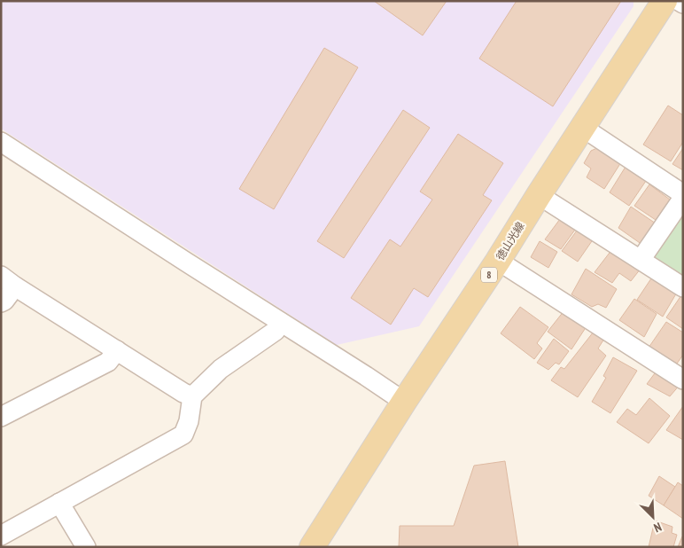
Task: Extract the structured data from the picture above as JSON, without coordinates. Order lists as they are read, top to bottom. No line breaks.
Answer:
{"streets":{"main road":["徳山光線","8"]},"north":"bottom right"}
